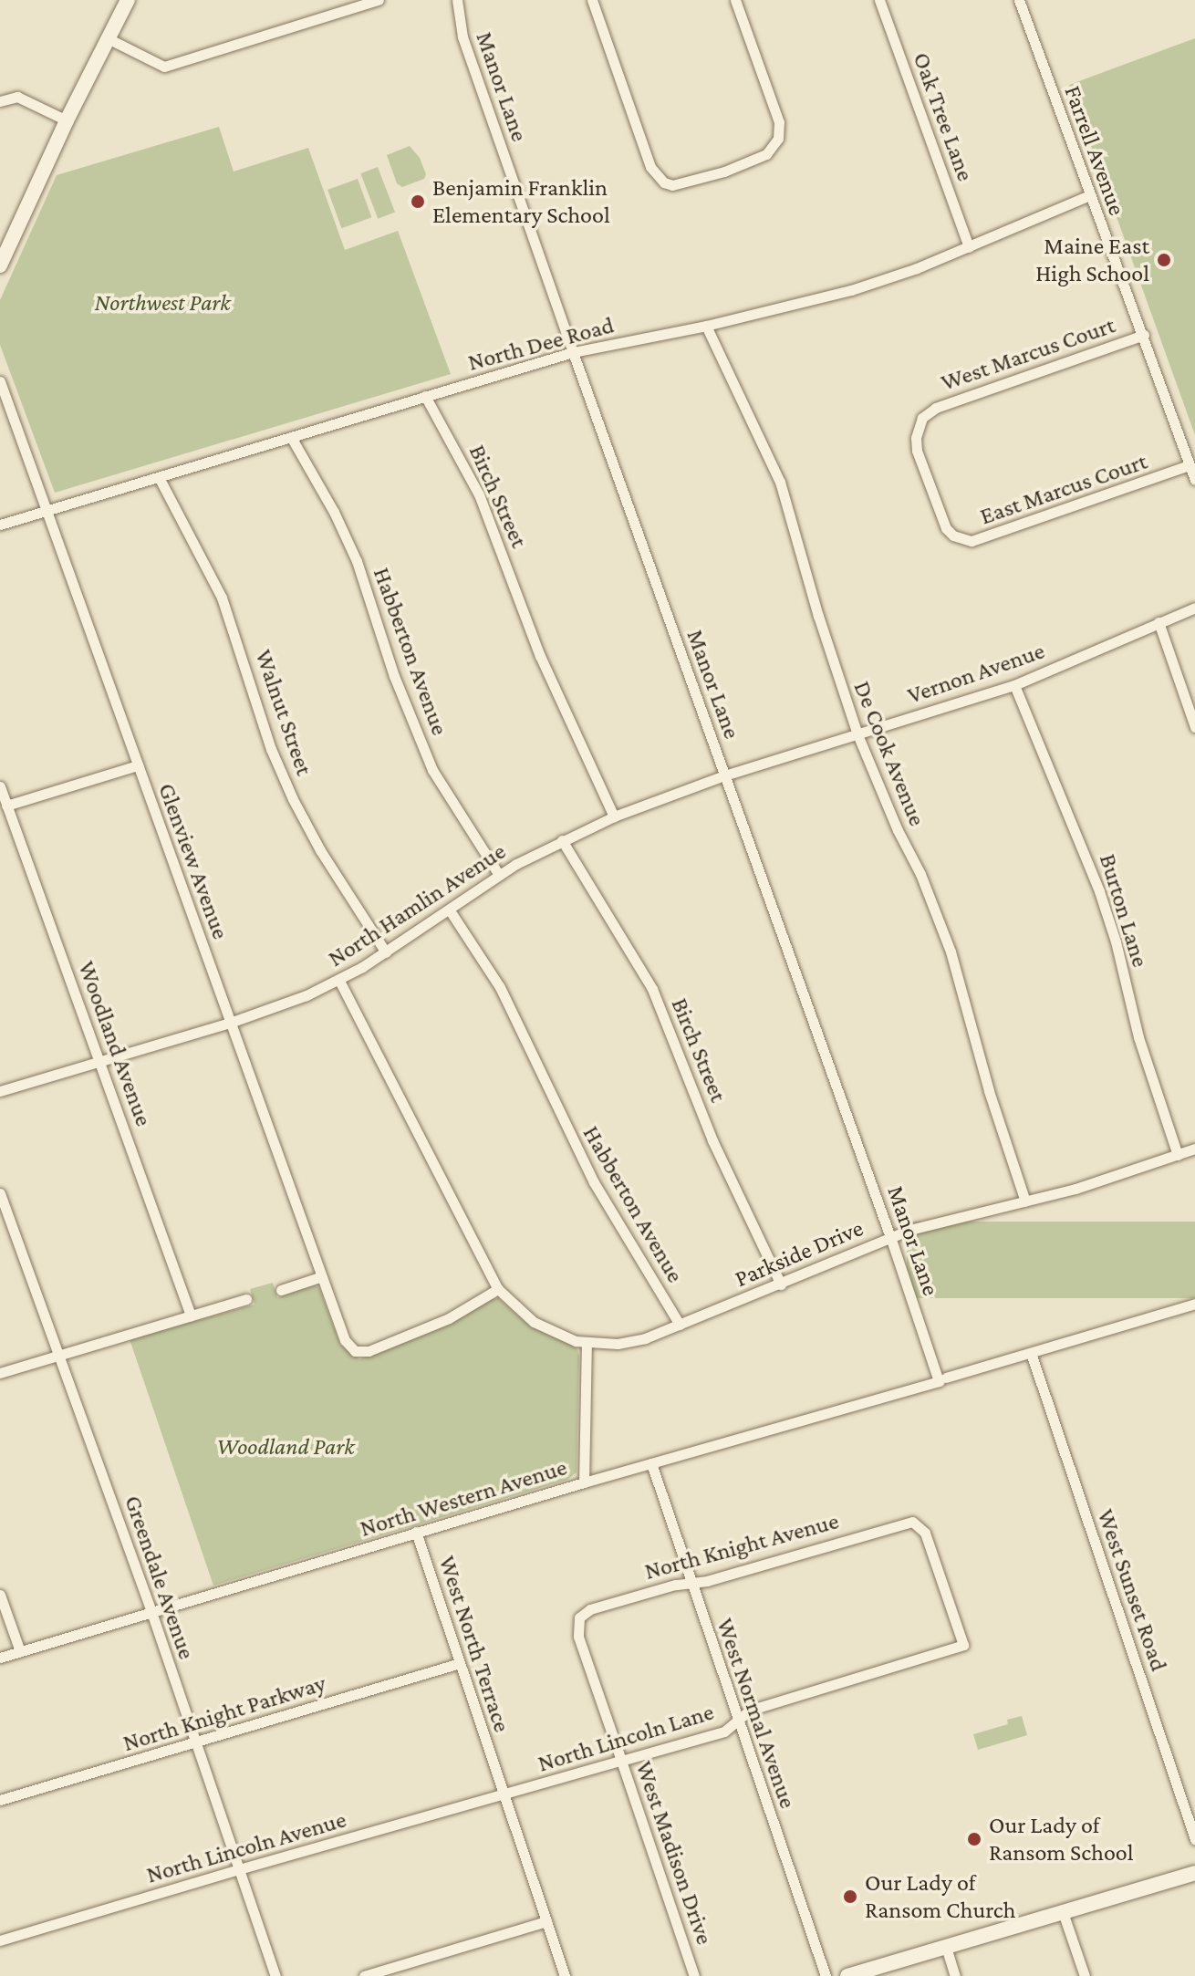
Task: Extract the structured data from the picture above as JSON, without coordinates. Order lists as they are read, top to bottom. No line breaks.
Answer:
{"streets":{"street":["Manor Lane","Oak Tree Lane","Farrell Avenue","North Dee Road","West Marcus Court","East Marcus Court","Birch Street","Habberton Avenue","Vernon Avenue","Walnut Street","De Cook Avenue","Glenview Avenue","North Hamlin Avenue","Burton Lane","Woodland Avenue","Parkside Drive","North Western Avenue","North Knight Avenue","Greendale Avenue","West Sunset Road","West North Terrace","North Knight Parkway","West Normal Avenue","North Lincoln Lane","North Lincoln Avenue","West Madison Drive"]},"crossings":[["Manor Lane","North Dee Road"],["Manor Lane","Vernon Avenue"],["Manor Lane","North Hamlin Avenue"],["Manor Lane","Parkside Drive"],["Manor Lane","North Western Avenue"],["Oak Tree Lane","North Dee Road"],["Farrell Avenue","North Dee Road"],["Farrell Avenue","West Marcus Court"],["Farrell Avenue","East Marcus Court"],["North Dee Road","Birch Street"],["North Dee Road","Habberton Avenue"],["North Dee Road","Walnut Street"],["North Dee Road","De Cook Avenue"],["North Dee Road","Glenview Avenue"],["West Marcus Court","East Marcus Court"],["Birch Street","North Hamlin Avenue"],["Birch Street","Parkside Drive"],["Habberton Avenue","North Hamlin Avenue"],["Habberton Avenue","Parkside Drive"],["Vernon Avenue","De Cook Avenue"],["Vernon Avenue","North Hamlin Avenue"],["Vernon Avenue","Burton Lane"],["Walnut Street","North Hamlin Avenue"],["De Cook Avenue","Parkside Drive"],["Glenview Avenue","North Hamlin Avenue"],["North Hamlin Avenue","Woodland Avenue"],["Burton Lane","Parkside Drive"],["North Western Avenue","Greendale Avenue"],["North Western Avenue","West Sunset Road"],["North Western Avenue","West North Terrace"],["North Western Avenue","West Normal Avenue"],["North Knight Avenue","West Normal Avenue"],["North Knight Avenue","North Lincoln Lane"],["North Knight Avenue","West Madison Drive"],["Greendale Avenue","North Knight Parkway"],["Greendale Avenue","North Lincoln Avenue"],["West North Terrace","North Knight Parkway"],["West North Terrace","North Lincoln Lane"],["West North Terrace","North Lincoln Avenue"],["West Normal Avenue","North Lincoln Lane"],["North Lincoln Lane","North Lincoln Avenue"],["North Lincoln Lane","West Madison Drive"]],"parks":["Northwest Park","Woodland Park"],"places":["Benjamin Franklin Elementary School","Maine East High School","Our Lady of Ransom School","Our Lady of Ransom Church"]}
